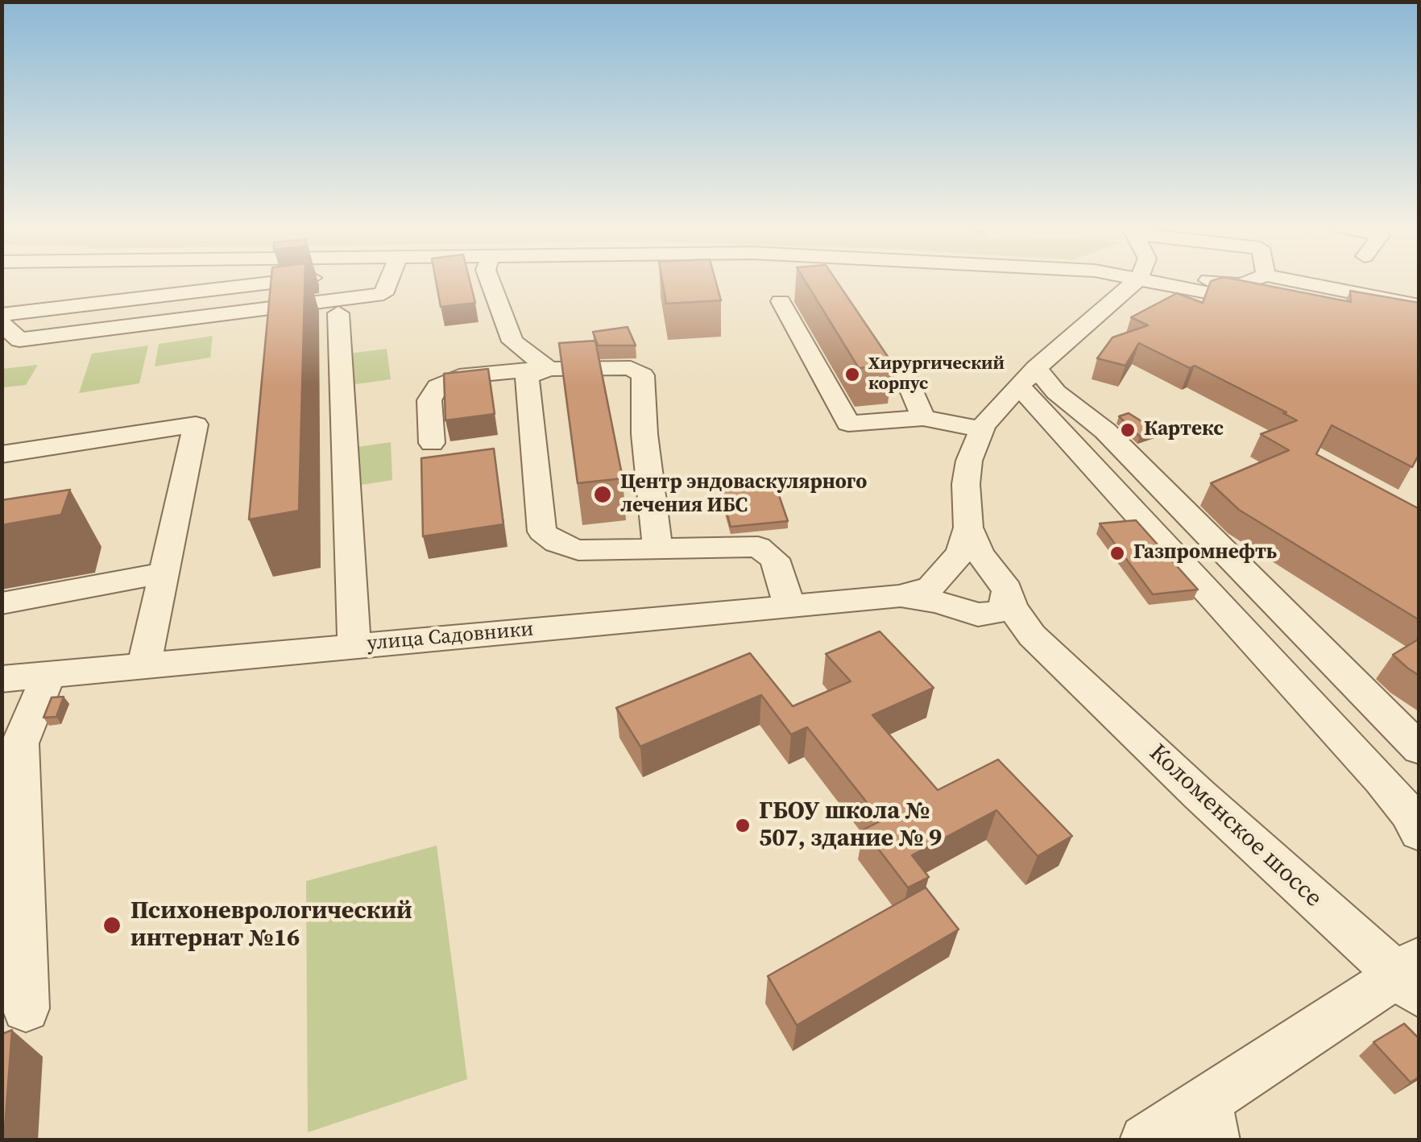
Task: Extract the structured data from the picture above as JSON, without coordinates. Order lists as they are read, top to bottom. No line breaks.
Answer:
{"streets":{"street":["улица Садовники","Коломенское шоссе"]},"crossings":[["улица Садовники","Коломенское шоссе"]],"places":["Хирургический корпус","Картекс","Центр эндоваскулярного лечения ИБС","Газпромнефть","ГБОУ школа № 507, здание № 9","Психоневрологический интернат №16"]}
